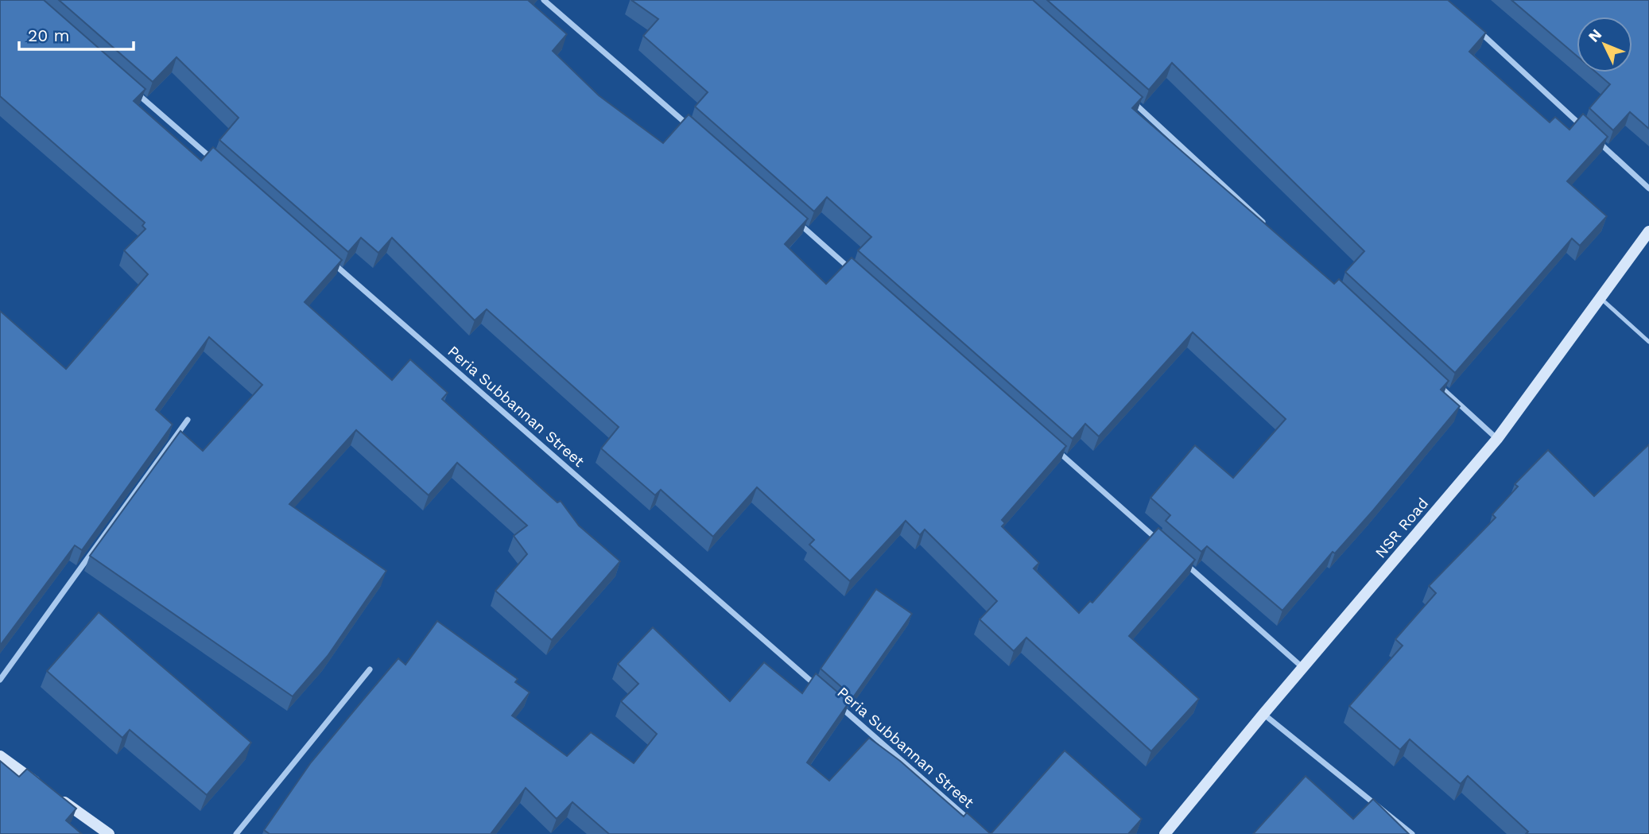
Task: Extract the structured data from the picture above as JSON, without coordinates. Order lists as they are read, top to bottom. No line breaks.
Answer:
{"streets":{"main road":["NSR Road"],"street":["Peria Subbannan Street"]},"scale_bar":"20 m","north":"top left"}
